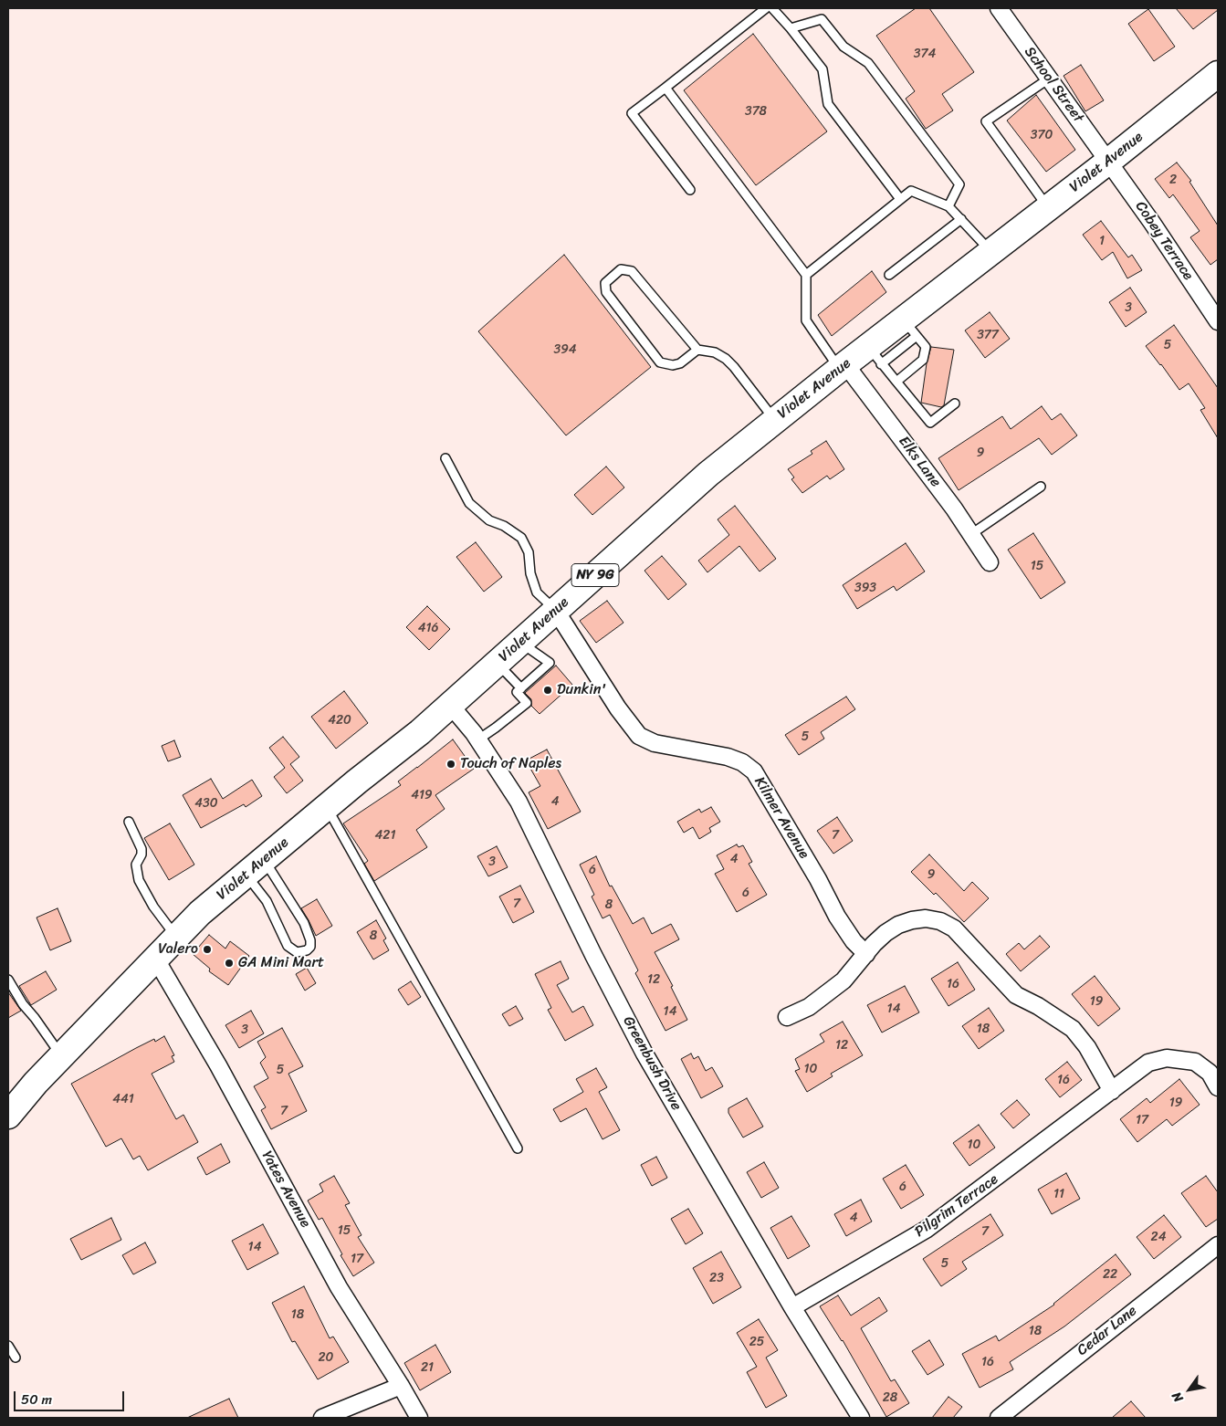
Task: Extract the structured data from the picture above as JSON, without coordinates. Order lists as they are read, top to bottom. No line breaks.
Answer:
{"streets":{"main road":["Violet Avenue","NY 9G"],"street":["School Street","Cobey Terrace","Elks Lane","Kilmer Avenue","Greenbush Drive","Yates Avenue","Pilgrim Terrace","Cedar Lane"]},"crossings":[["School Street","Violet Avenue"],["School Street","Cobey Terrace"],["Violet Avenue","Cobey Terrace"],["Violet Avenue","Elks Lane"],["Violet Avenue","Kilmer Avenue"],["Violet Avenue","Greenbush Drive"],["Violet Avenue","Yates Avenue"],["Greenbush Drive","Pilgrim Terrace"]],"places":["Dunkin'","Touch of Naples","Valero","GA Mini Mart"],"house_numbers":["374","378","370","2","1","3","377","5","394","9","15","393","416","420","5","419","4","430","421","7","4","3","6","9","6","7","8","8","12","16","19","14","14","18","3","12","10","5","16","441","19","7","17","10","6","11","4","15","7","24","14","17","5","22","23","18","18","25","20","16","21","28"],"scale_bar":"50 m","north":"bottom left"}
